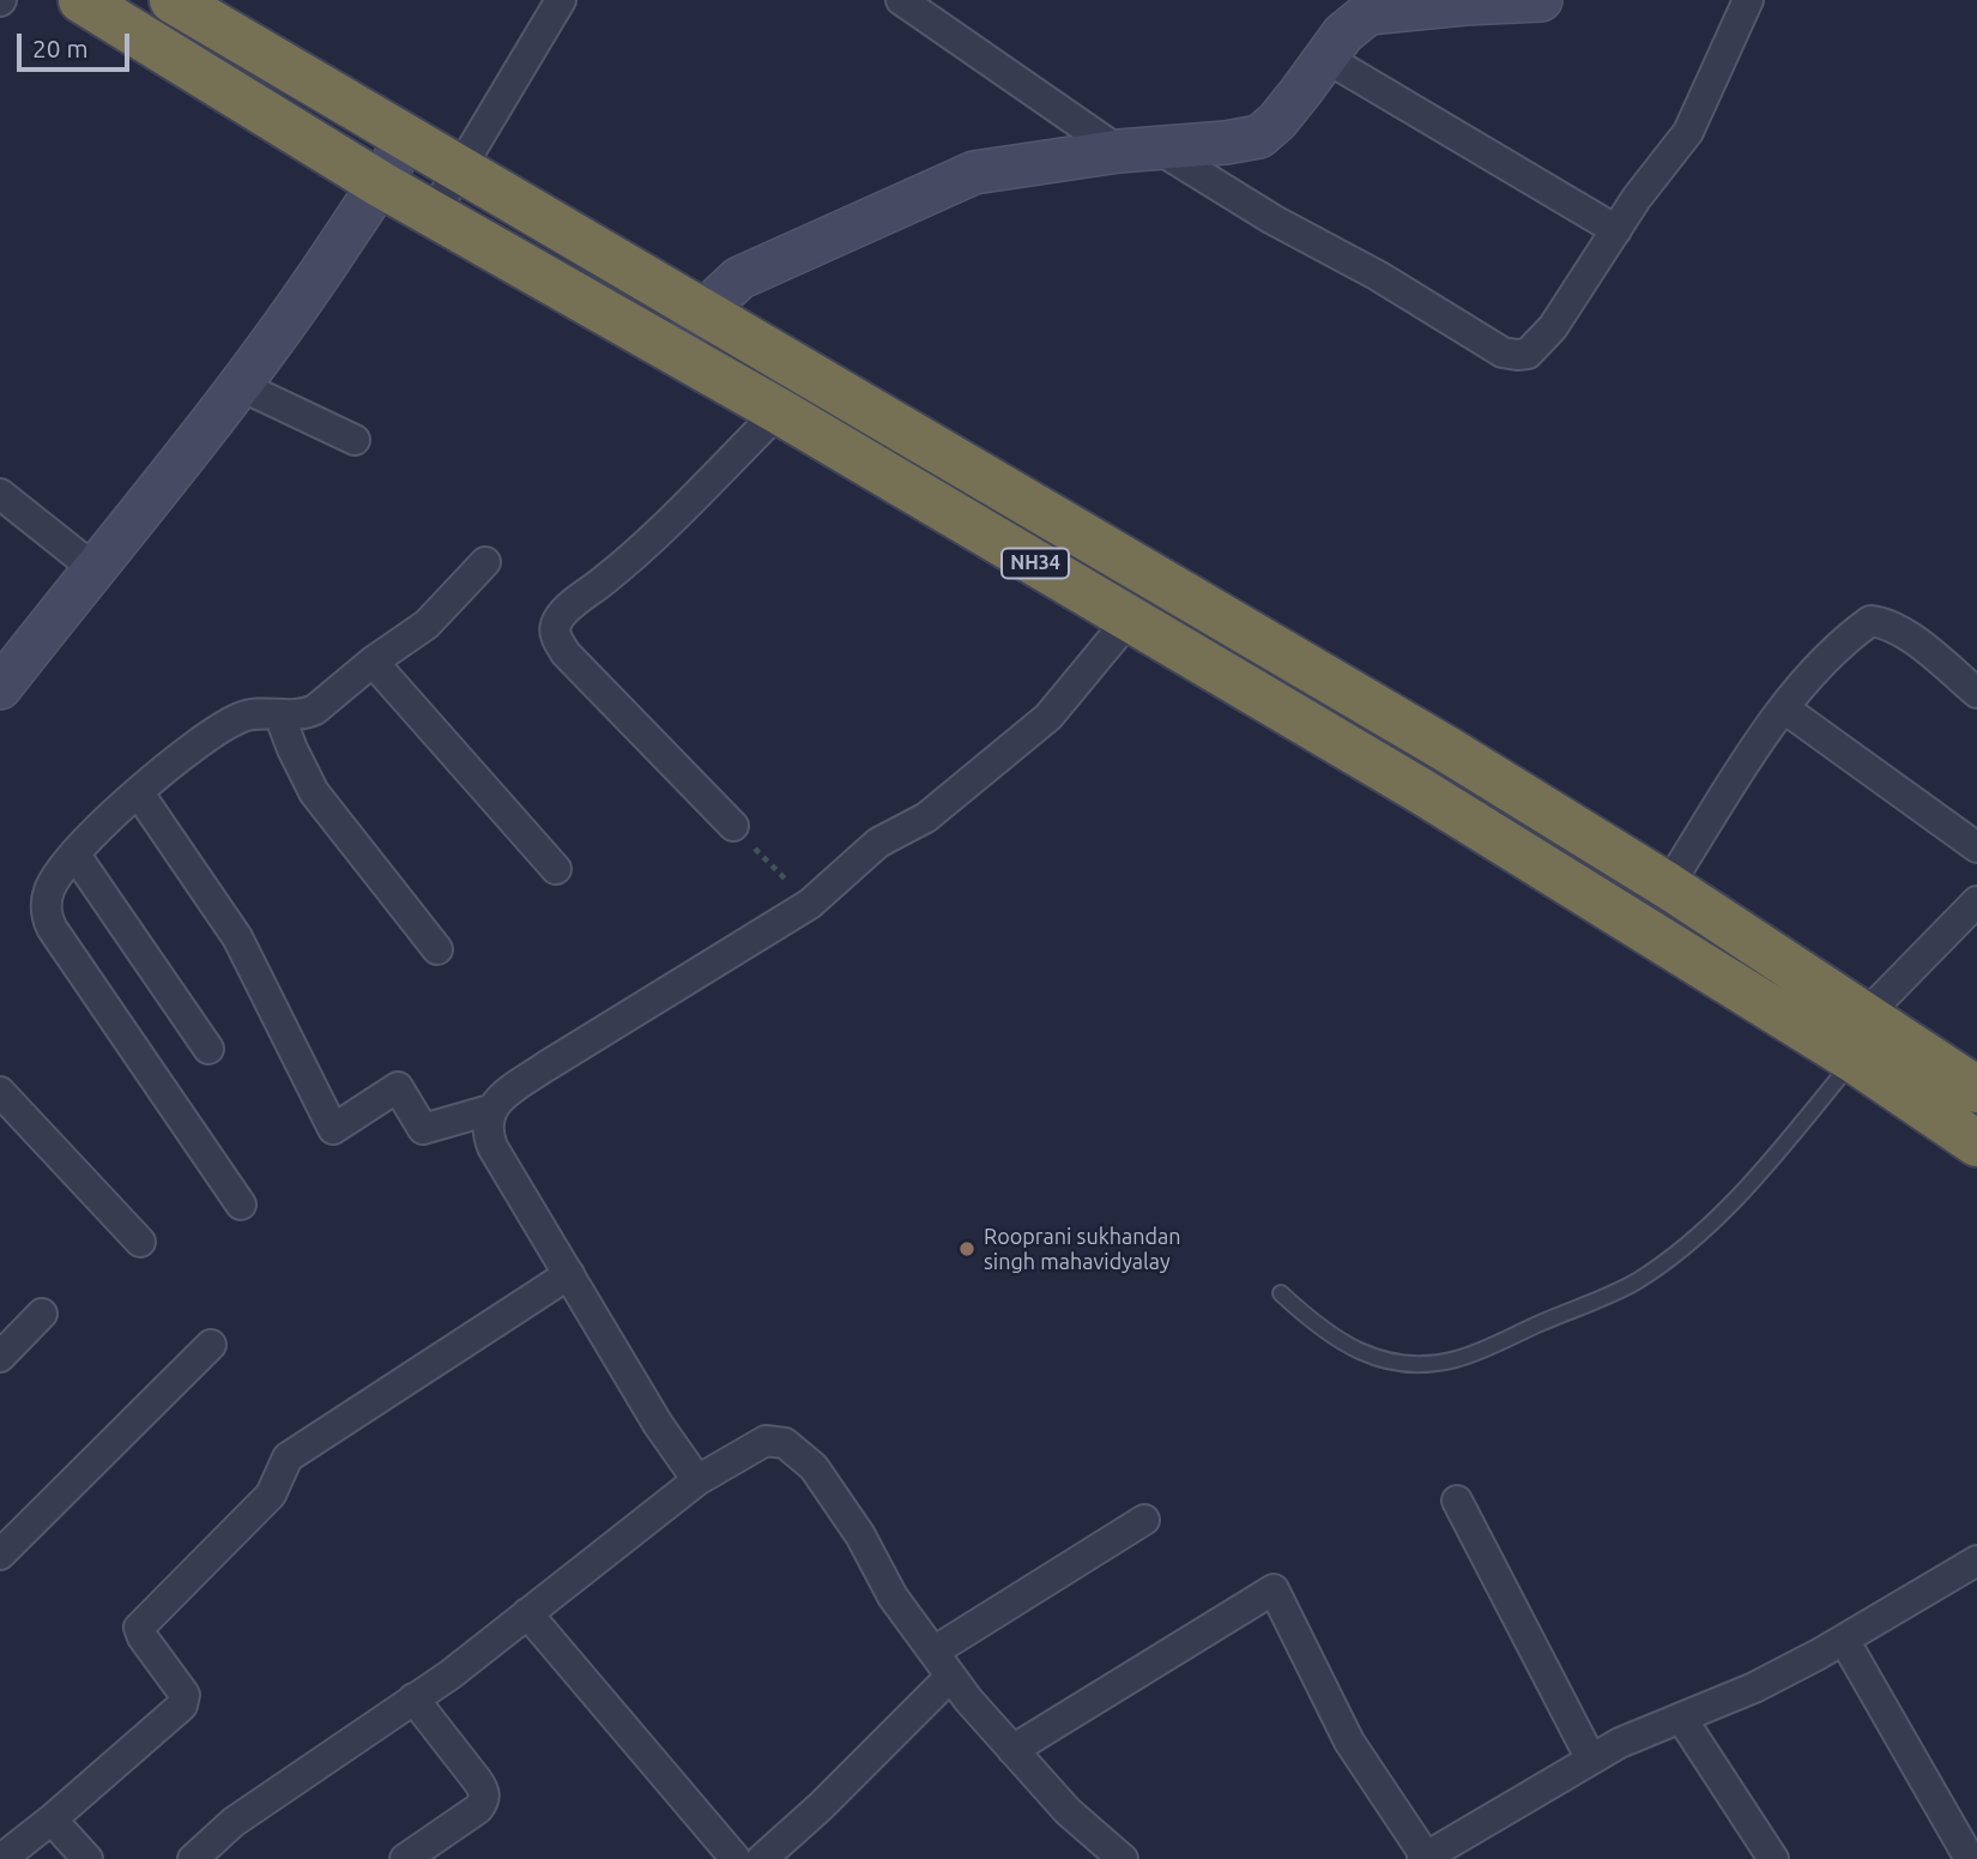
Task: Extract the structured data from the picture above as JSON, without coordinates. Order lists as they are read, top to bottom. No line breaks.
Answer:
{"streets":{"highway":["NH34"]},"places":["Rooprani sukhandan singh mahavidyalay"],"scale_bar":"20 m"}
